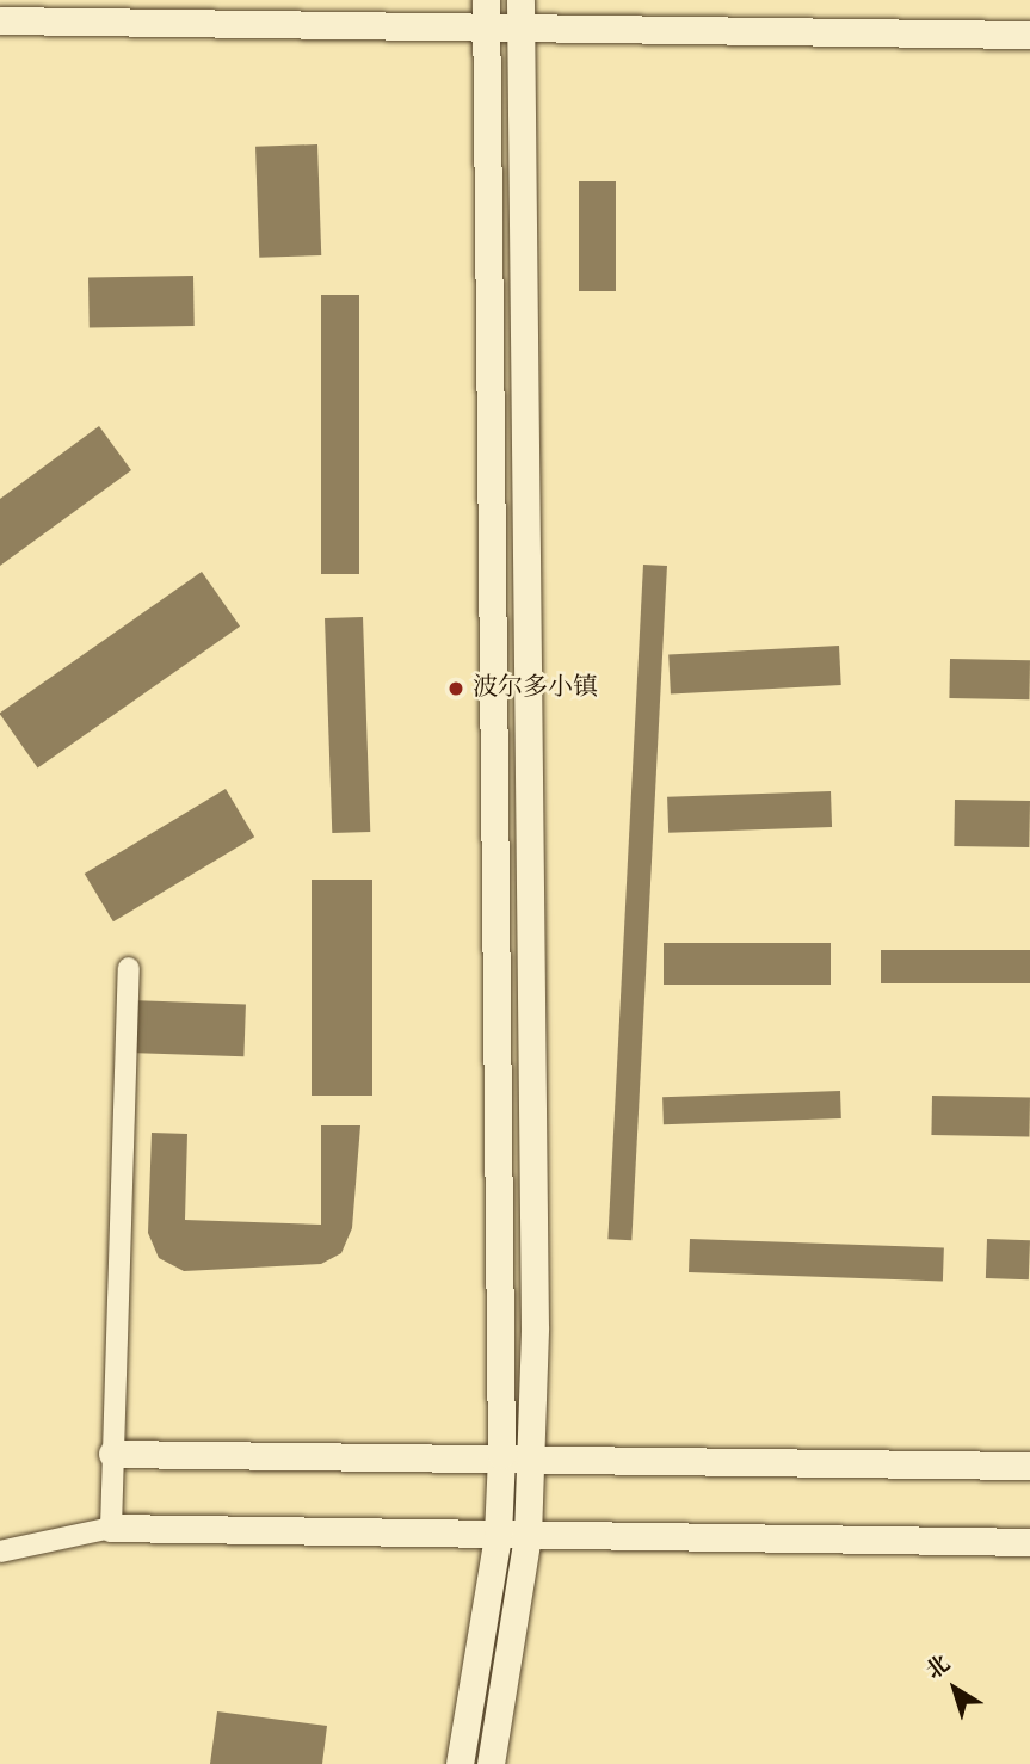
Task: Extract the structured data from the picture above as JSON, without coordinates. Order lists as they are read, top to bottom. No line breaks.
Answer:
{"places":["波尔多小镇"],"north":"top left"}
